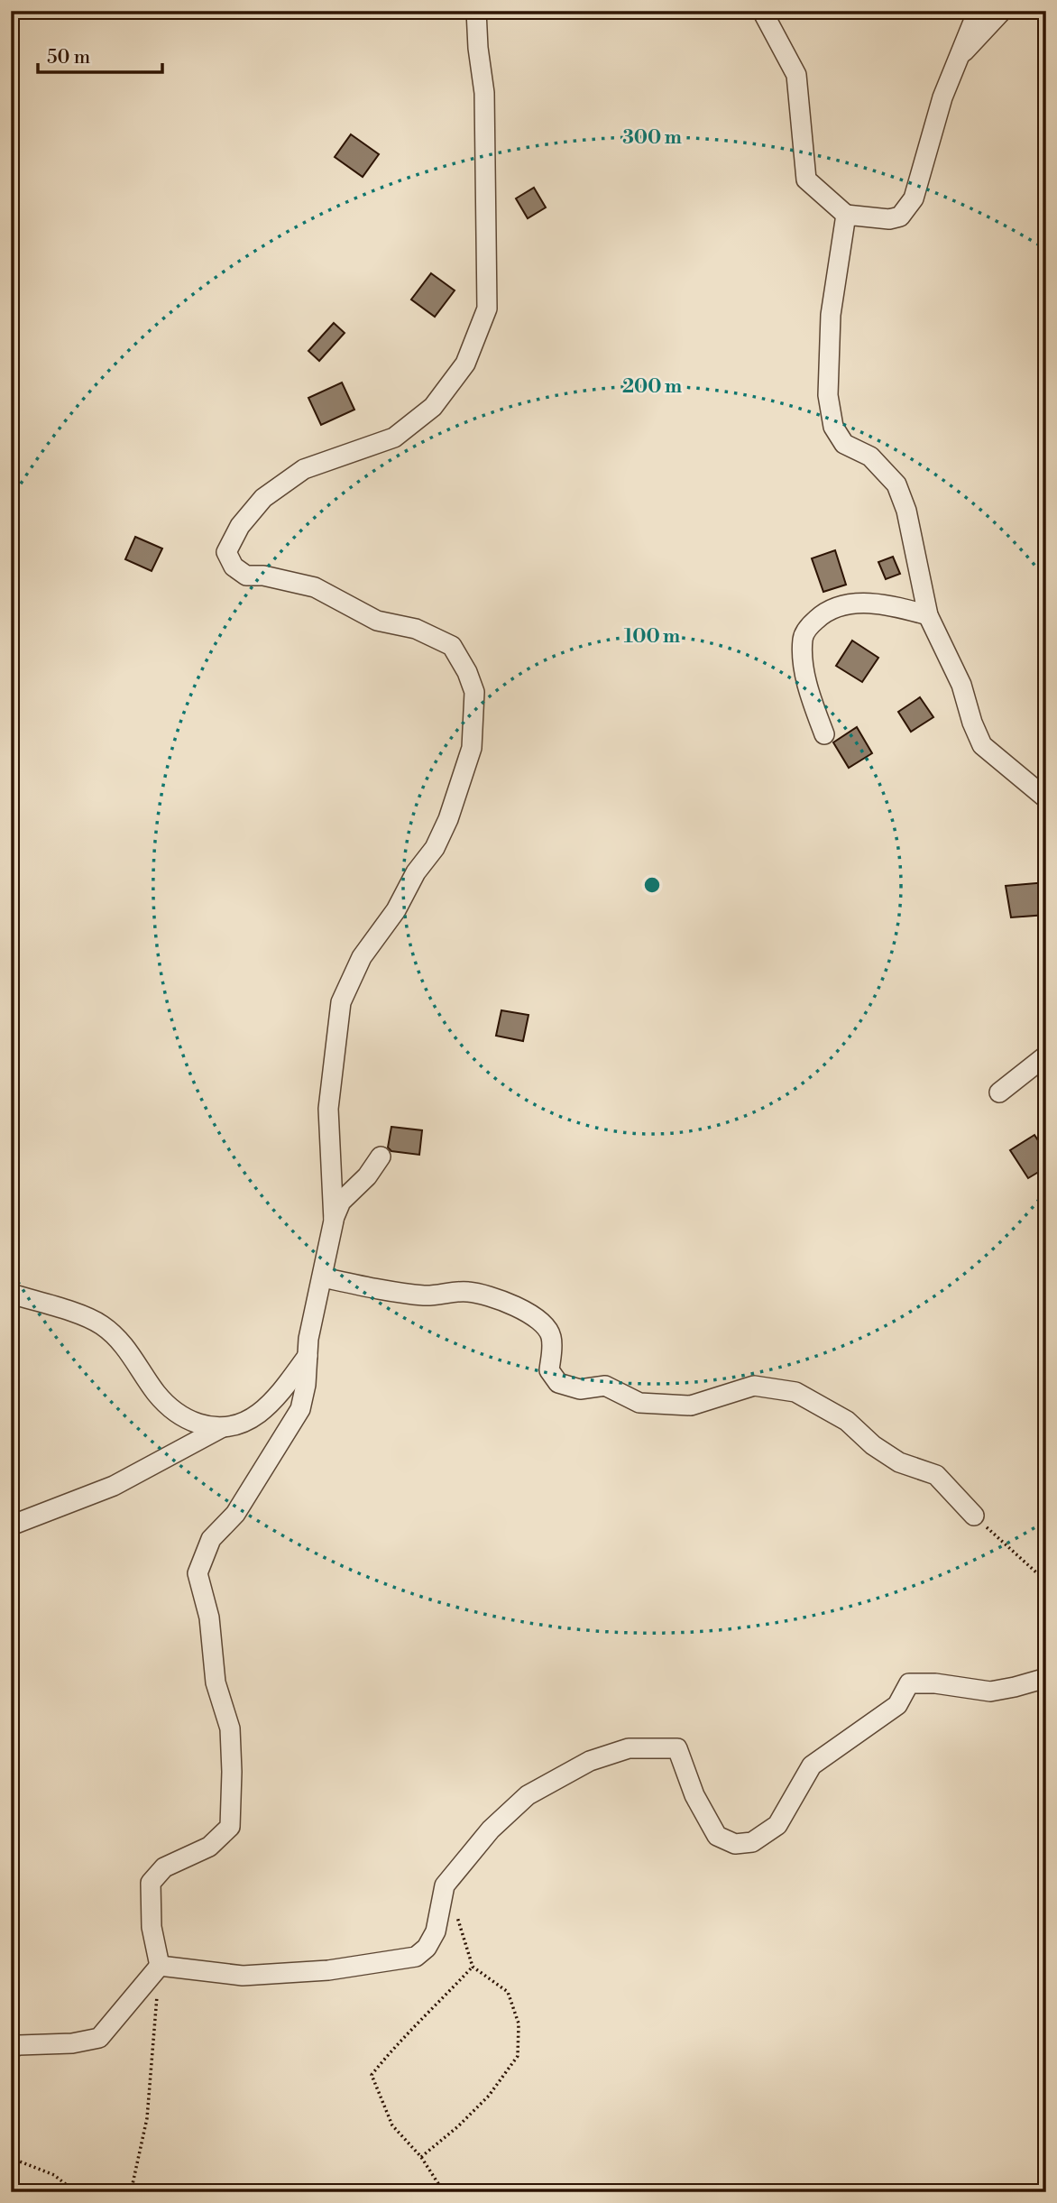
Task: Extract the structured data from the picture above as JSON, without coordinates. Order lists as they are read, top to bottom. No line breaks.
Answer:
{"scale_bar":"50 m","rings":["300 m","200 m","100 m"]}
